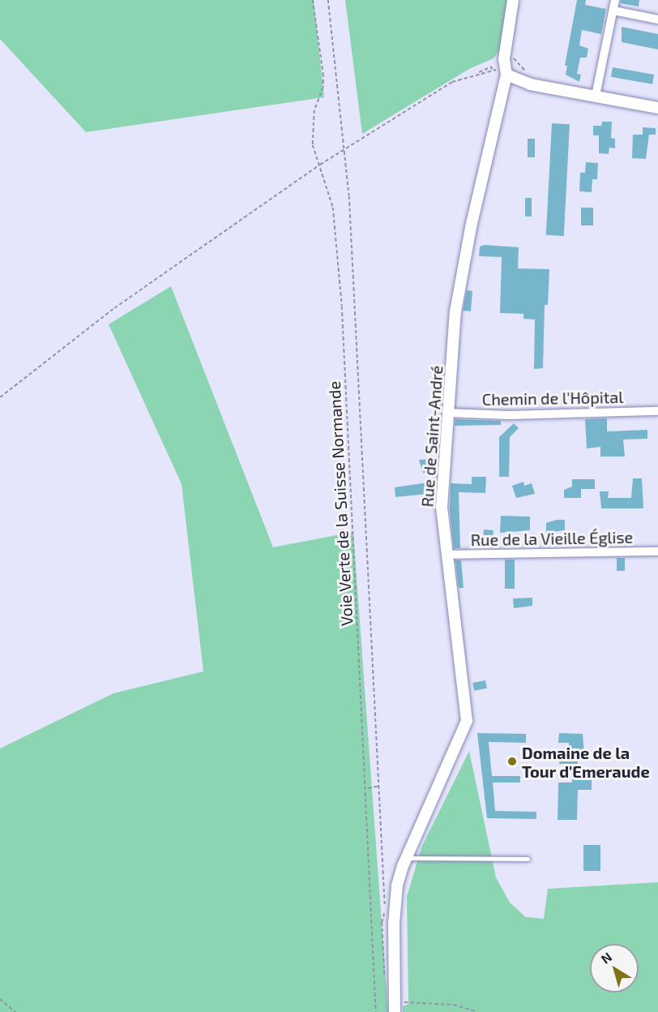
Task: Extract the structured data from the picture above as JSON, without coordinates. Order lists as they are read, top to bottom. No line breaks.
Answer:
{"streets":{"street":["Chemin de l'Hôpital","Rue de Saint-André","Rue de la Vieille Église"],"path":["Voie Verte de la Suisse Normande"]},"crossings":[["Chemin de l'Hôpital","Rue de Saint-André"],["Rue de Saint-André","Rue de la Vieille Église"]],"places":["Domaine de la Tour d'Emeraude"],"north":"top left"}
